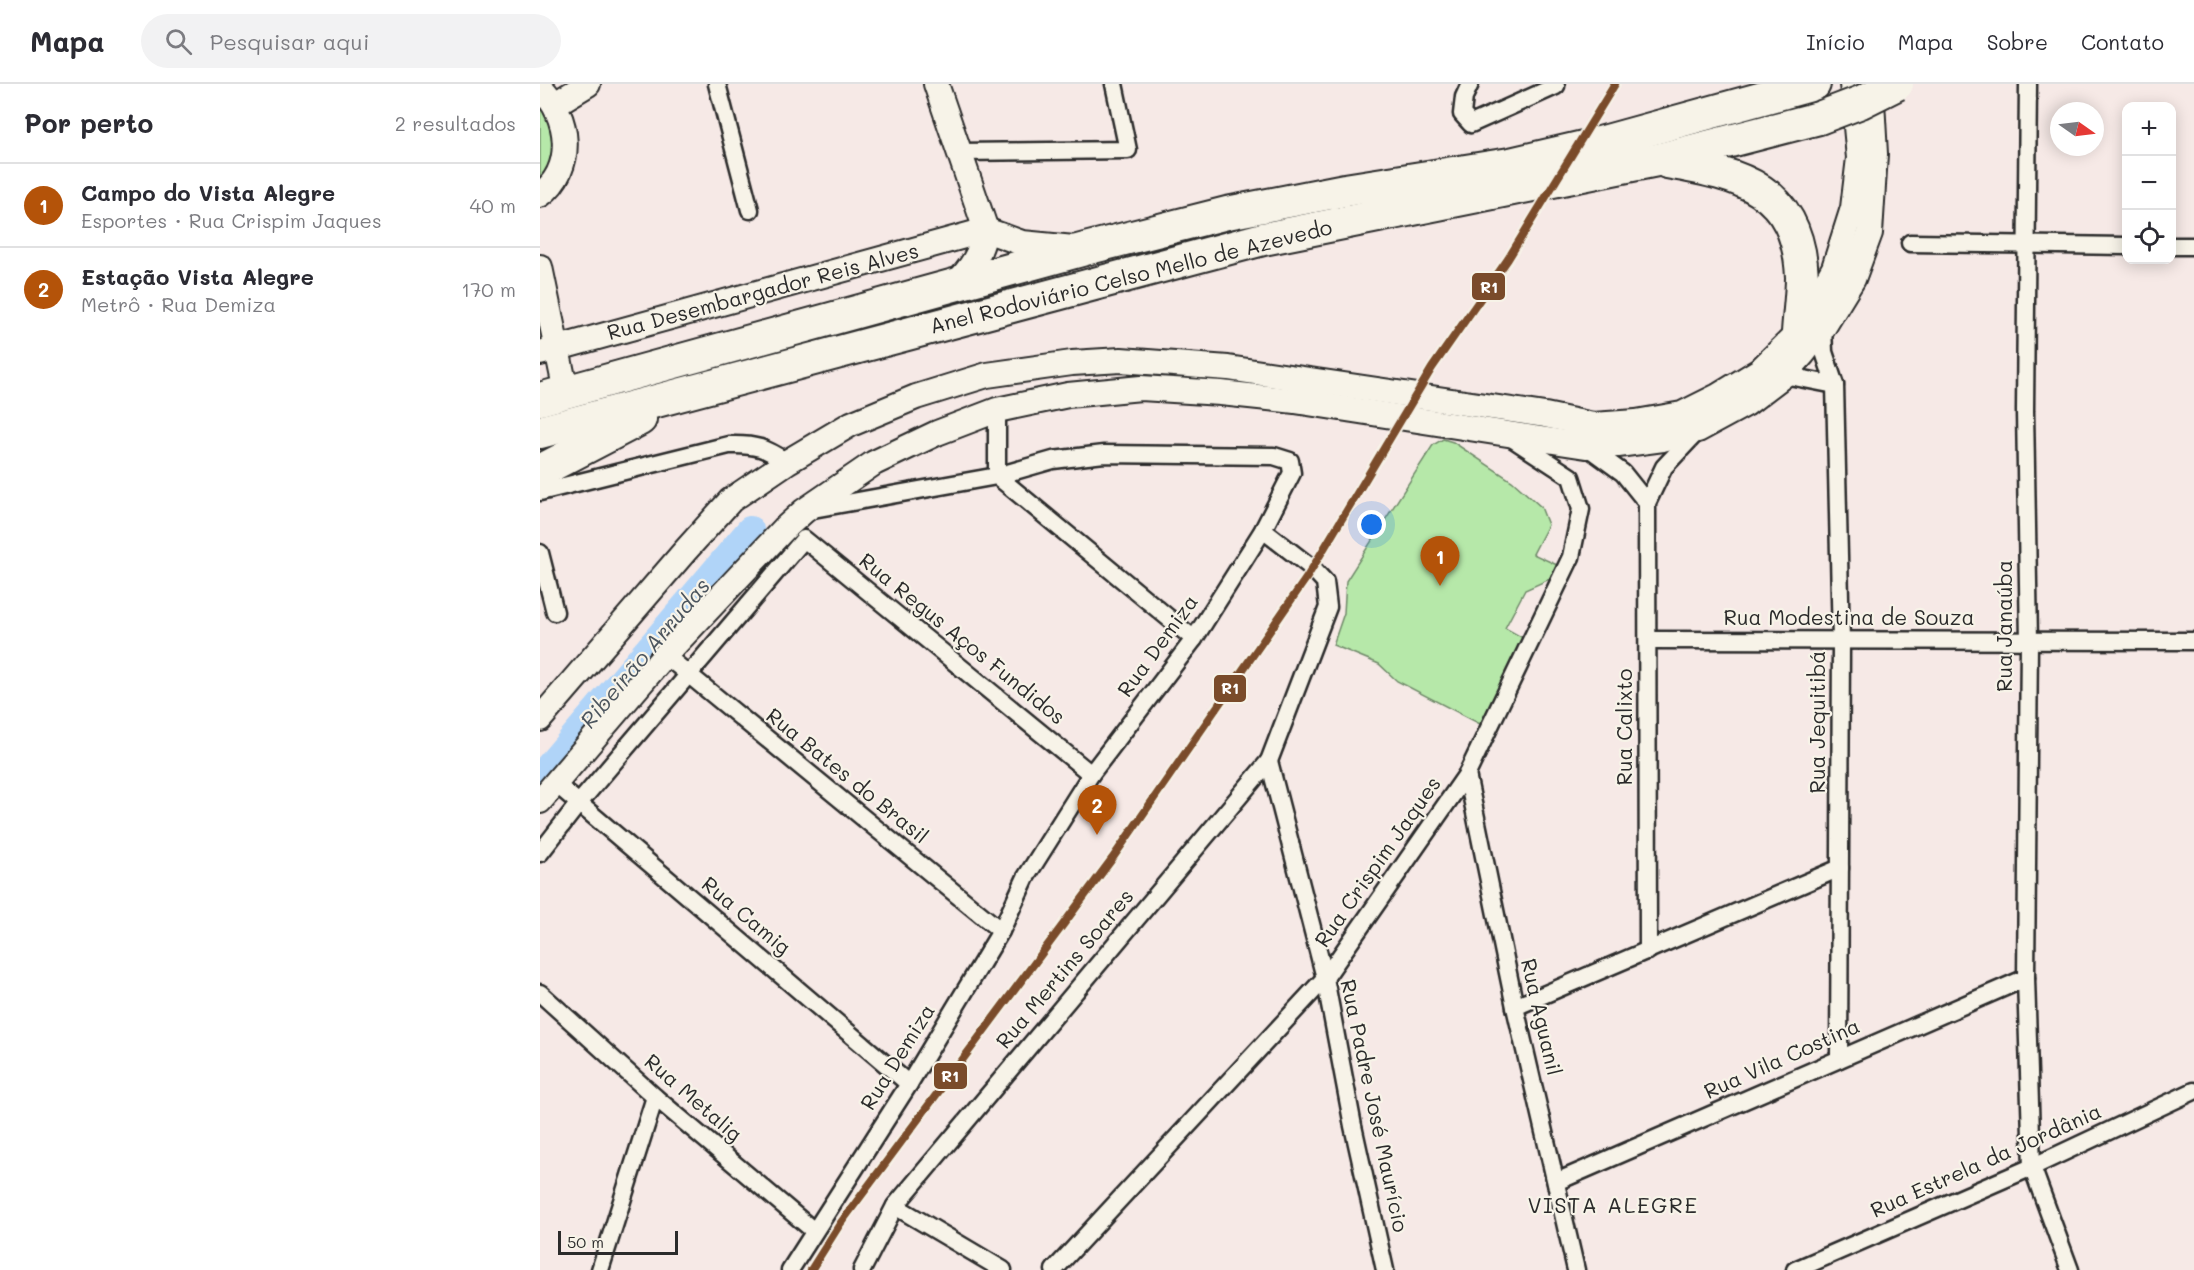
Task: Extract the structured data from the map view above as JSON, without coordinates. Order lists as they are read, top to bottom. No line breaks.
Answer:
{"streets":{"highway":["Anel Rodoviário Celso Mello de Azevedo"],"main road":["Rua Desembargador Reis Alves"],"street":["Rua Modestina de Souza","Rua Janaúba","Rua Regus Aços Fundidos","Rua Demiza","Rua Jequitibá","Rua Calixto","Rua Bates do Brasil","Rua Crispim Jaques","Rua Camig","Rua Mertins Soares","Rua Aguanil","Rua Vila Costina","Rua Metalig","Rua Padre José Maurício","Rua Estrela da Jordânia"]},"crossings":[["Rua Modestina de Souza","Rua Janaúba"],["Rua Modestina de Souza","Rua Jequitibá"],["Rua Modestina de Souza","Rua Calixto"],["Rua Janaúba","Rua Vila Costina"],["Rua Janaúba","Rua Estrela da Jordânia"],["Rua Regus Aços Fundidos","Rua Demiza"],["Rua Regus Aços Fundidos","Rua Bates do Brasil"],["Rua Demiza","Rua Bates do Brasil"],["Rua Demiza","Rua Camig"],["Rua Demiza","Rua Metalig"],["Rua Jequitibá","Rua Vila Costina"],["Rua Crispim Jaques","Rua Aguanil"],["Rua Crispim Jaques","Rua Padre José Maurício"],["Rua Mertins Soares","Rua Padre José Maurício"],["Rua Aguanil","Rua Vila Costina"]],"districts":["VISTA ALEGRE"],"water":["Ribeirão Arrudas"],"lines":["transit line R1"],"scale_bar":"50 m","north":"right","page":{"header":"Mapa","search":"Pesquisar aqui","nav":["Início","Mapa","Sobre","Contato"],"heading":["Por perto","2 resultados"],"map_buttons":["+","−"],"list":[{"mark":"1","name":"Campo do Vista Alegre","note":"Esportes · Rua Crispim Jaques","value":"40 m"},{"mark":"2","name":"Estação Vista Alegre","note":"Metrô · Rua Demiza","value":"170 m"}],"pins":["1","2"],"scale":"50 m"}}
